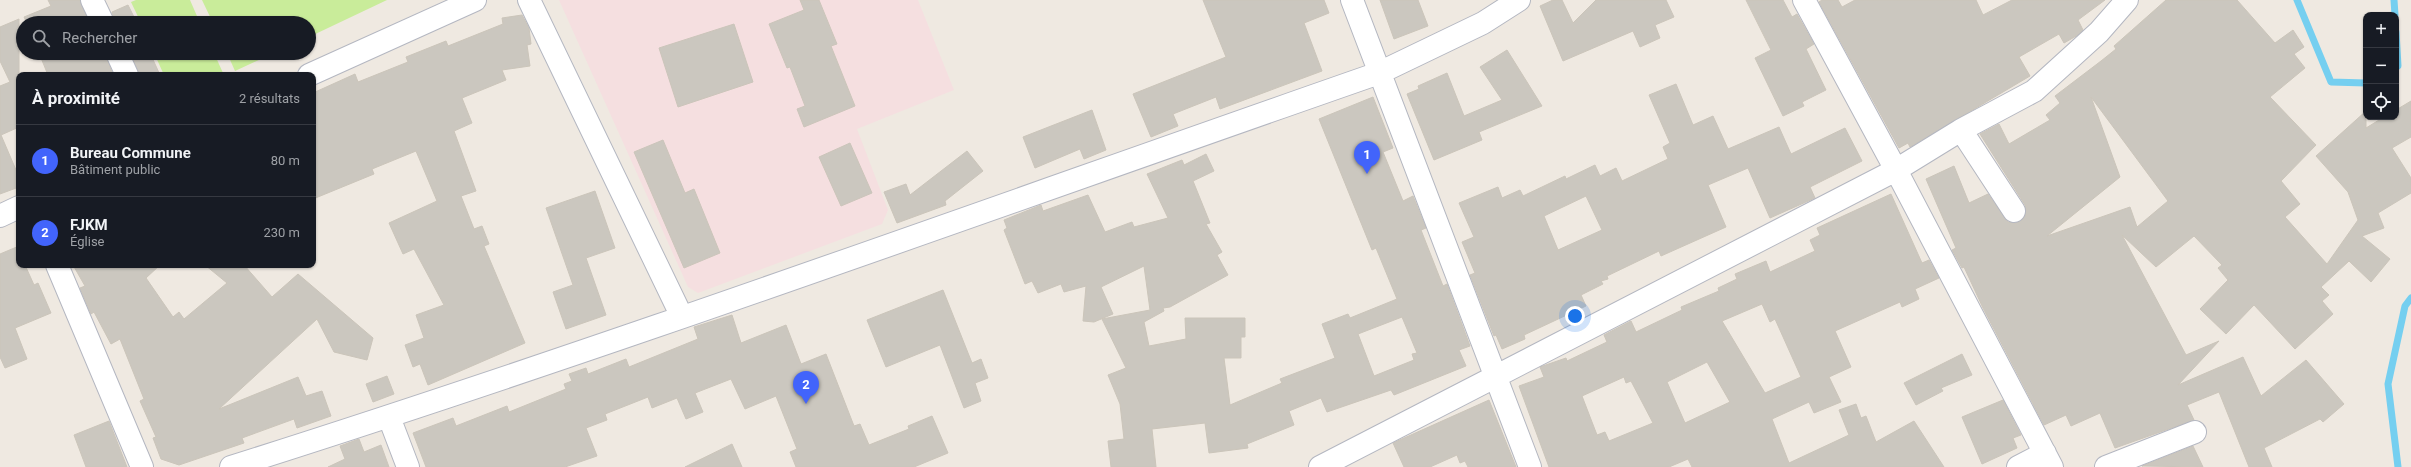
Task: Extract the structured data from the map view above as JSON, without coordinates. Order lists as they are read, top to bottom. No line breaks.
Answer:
{"page":{"map_buttons":["+","−"],"search":"Rechercher","heading":["À proximité","2 résultats"],"list":[{"mark":"1","name":"Bureau Commune","note":"Bâtiment public","value":"80 m"},{"mark":"2","name":"FJKM","note":"Église","value":"230 m"}],"pins":["1","2"]}}
